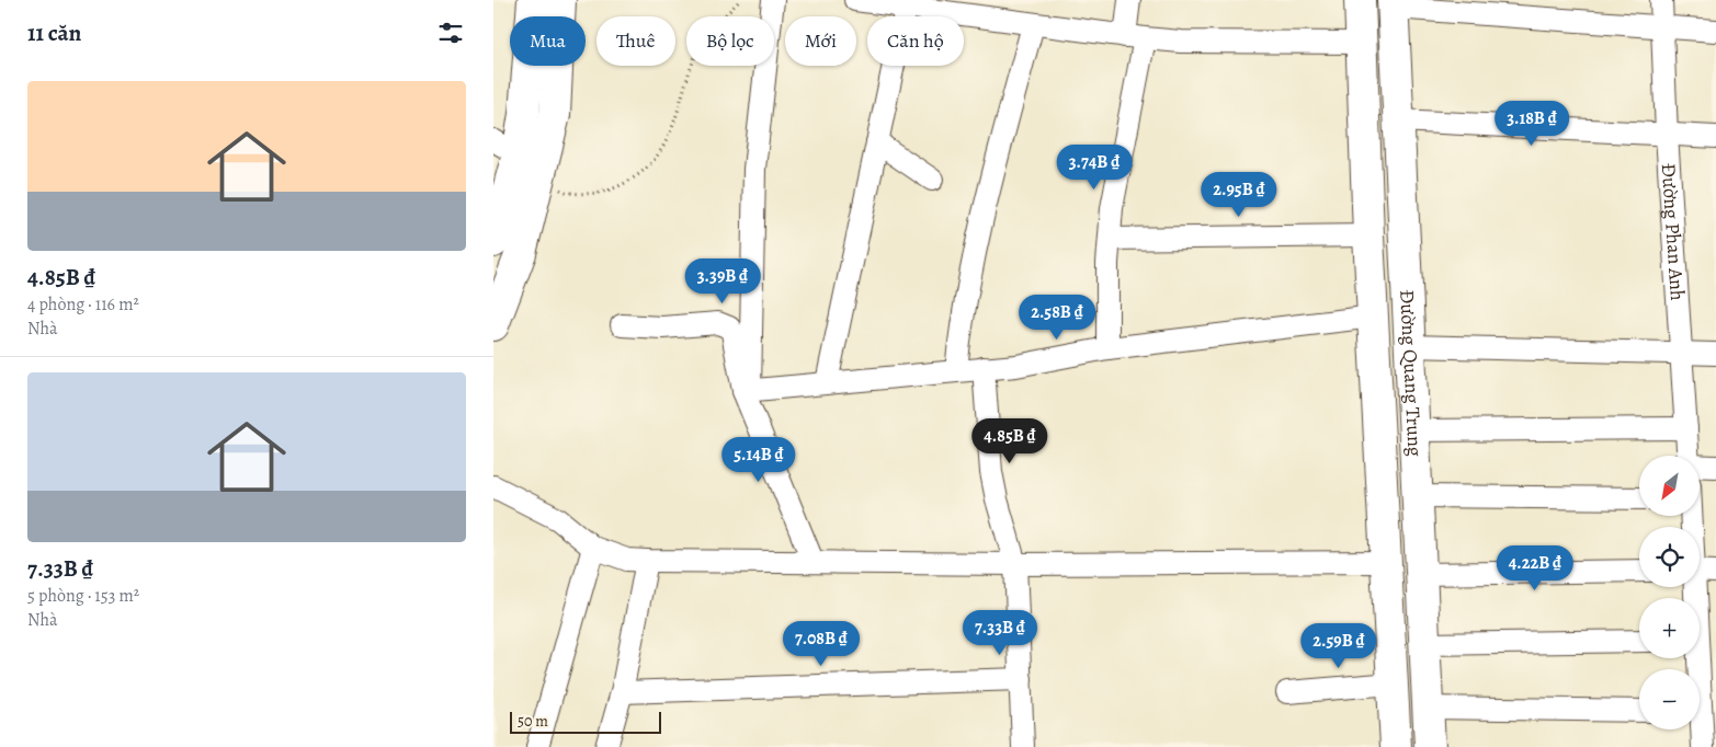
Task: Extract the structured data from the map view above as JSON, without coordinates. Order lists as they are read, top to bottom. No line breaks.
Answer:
{"streets":{"highway":["Đường Quang Trung"],"street":["Đường Phan Anh"]},"scale_bar":"50 m","north":"bottom left","page":{"heading":"11 căn","chip":["Mua","Thuê","Bộ lọc","Mới","Căn hộ"],"list":[{"name":"4.85B ₫","note":"4 phòng · 116 m² · Nhà"},{"name":"7.33B ₫","note":"5 phòng · 153 m² · Nhà"}],"price":["3.18B ₫","3.74B ₫","2.95B ₫","3.39B ₫","2.58B ₫","4.85B ₫","5.14B ₫","4.22B ₫","7.33B ₫","7.08B ₫","2.59B ₫"],"map_buttons":["+","−"],"scale":"50 m"}}
